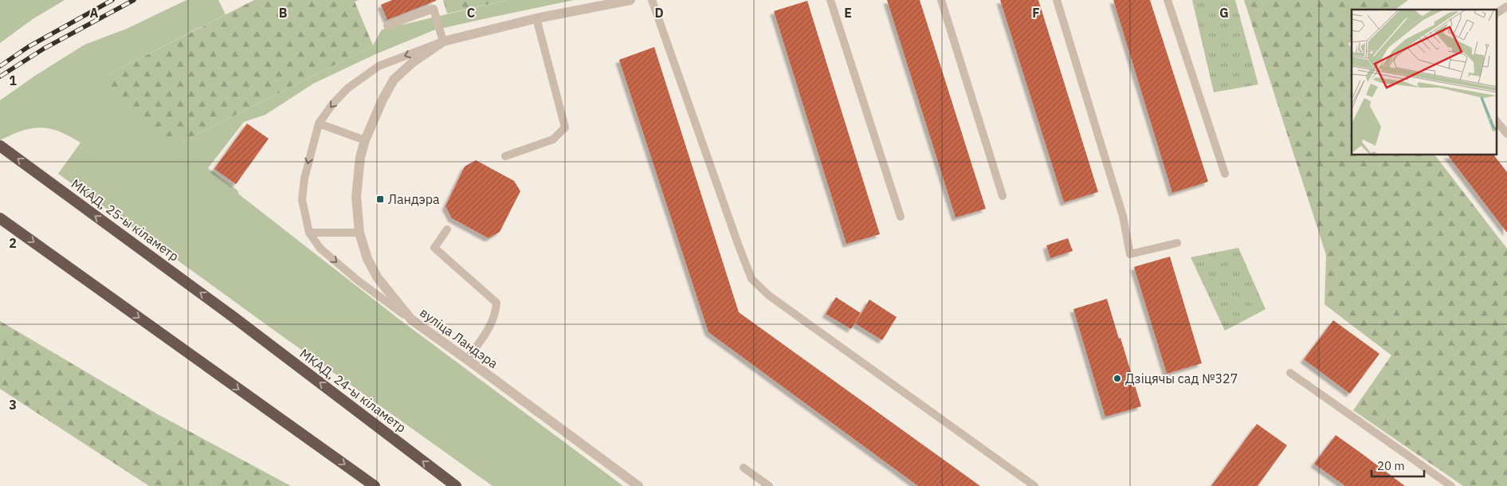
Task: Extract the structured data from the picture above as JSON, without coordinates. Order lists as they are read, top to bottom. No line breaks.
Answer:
{"streets":{"highway":["МКАД, 25-ы кіламетр","МКАД, 24-ы кіламетр"],"street":["вуліца Ландэра"]},"crossings":[["МКАД, 25-ы кіламетр","МКАД, 24-ы кіламетр"]],"places":{"transit":["Ландэра"],"other":["Дзіцячы сад №327"]},"scale_bar":"20 m","grid":{"columns":["A","B","C","D","E","F","G"],"rows":["1","2","3"]}}
